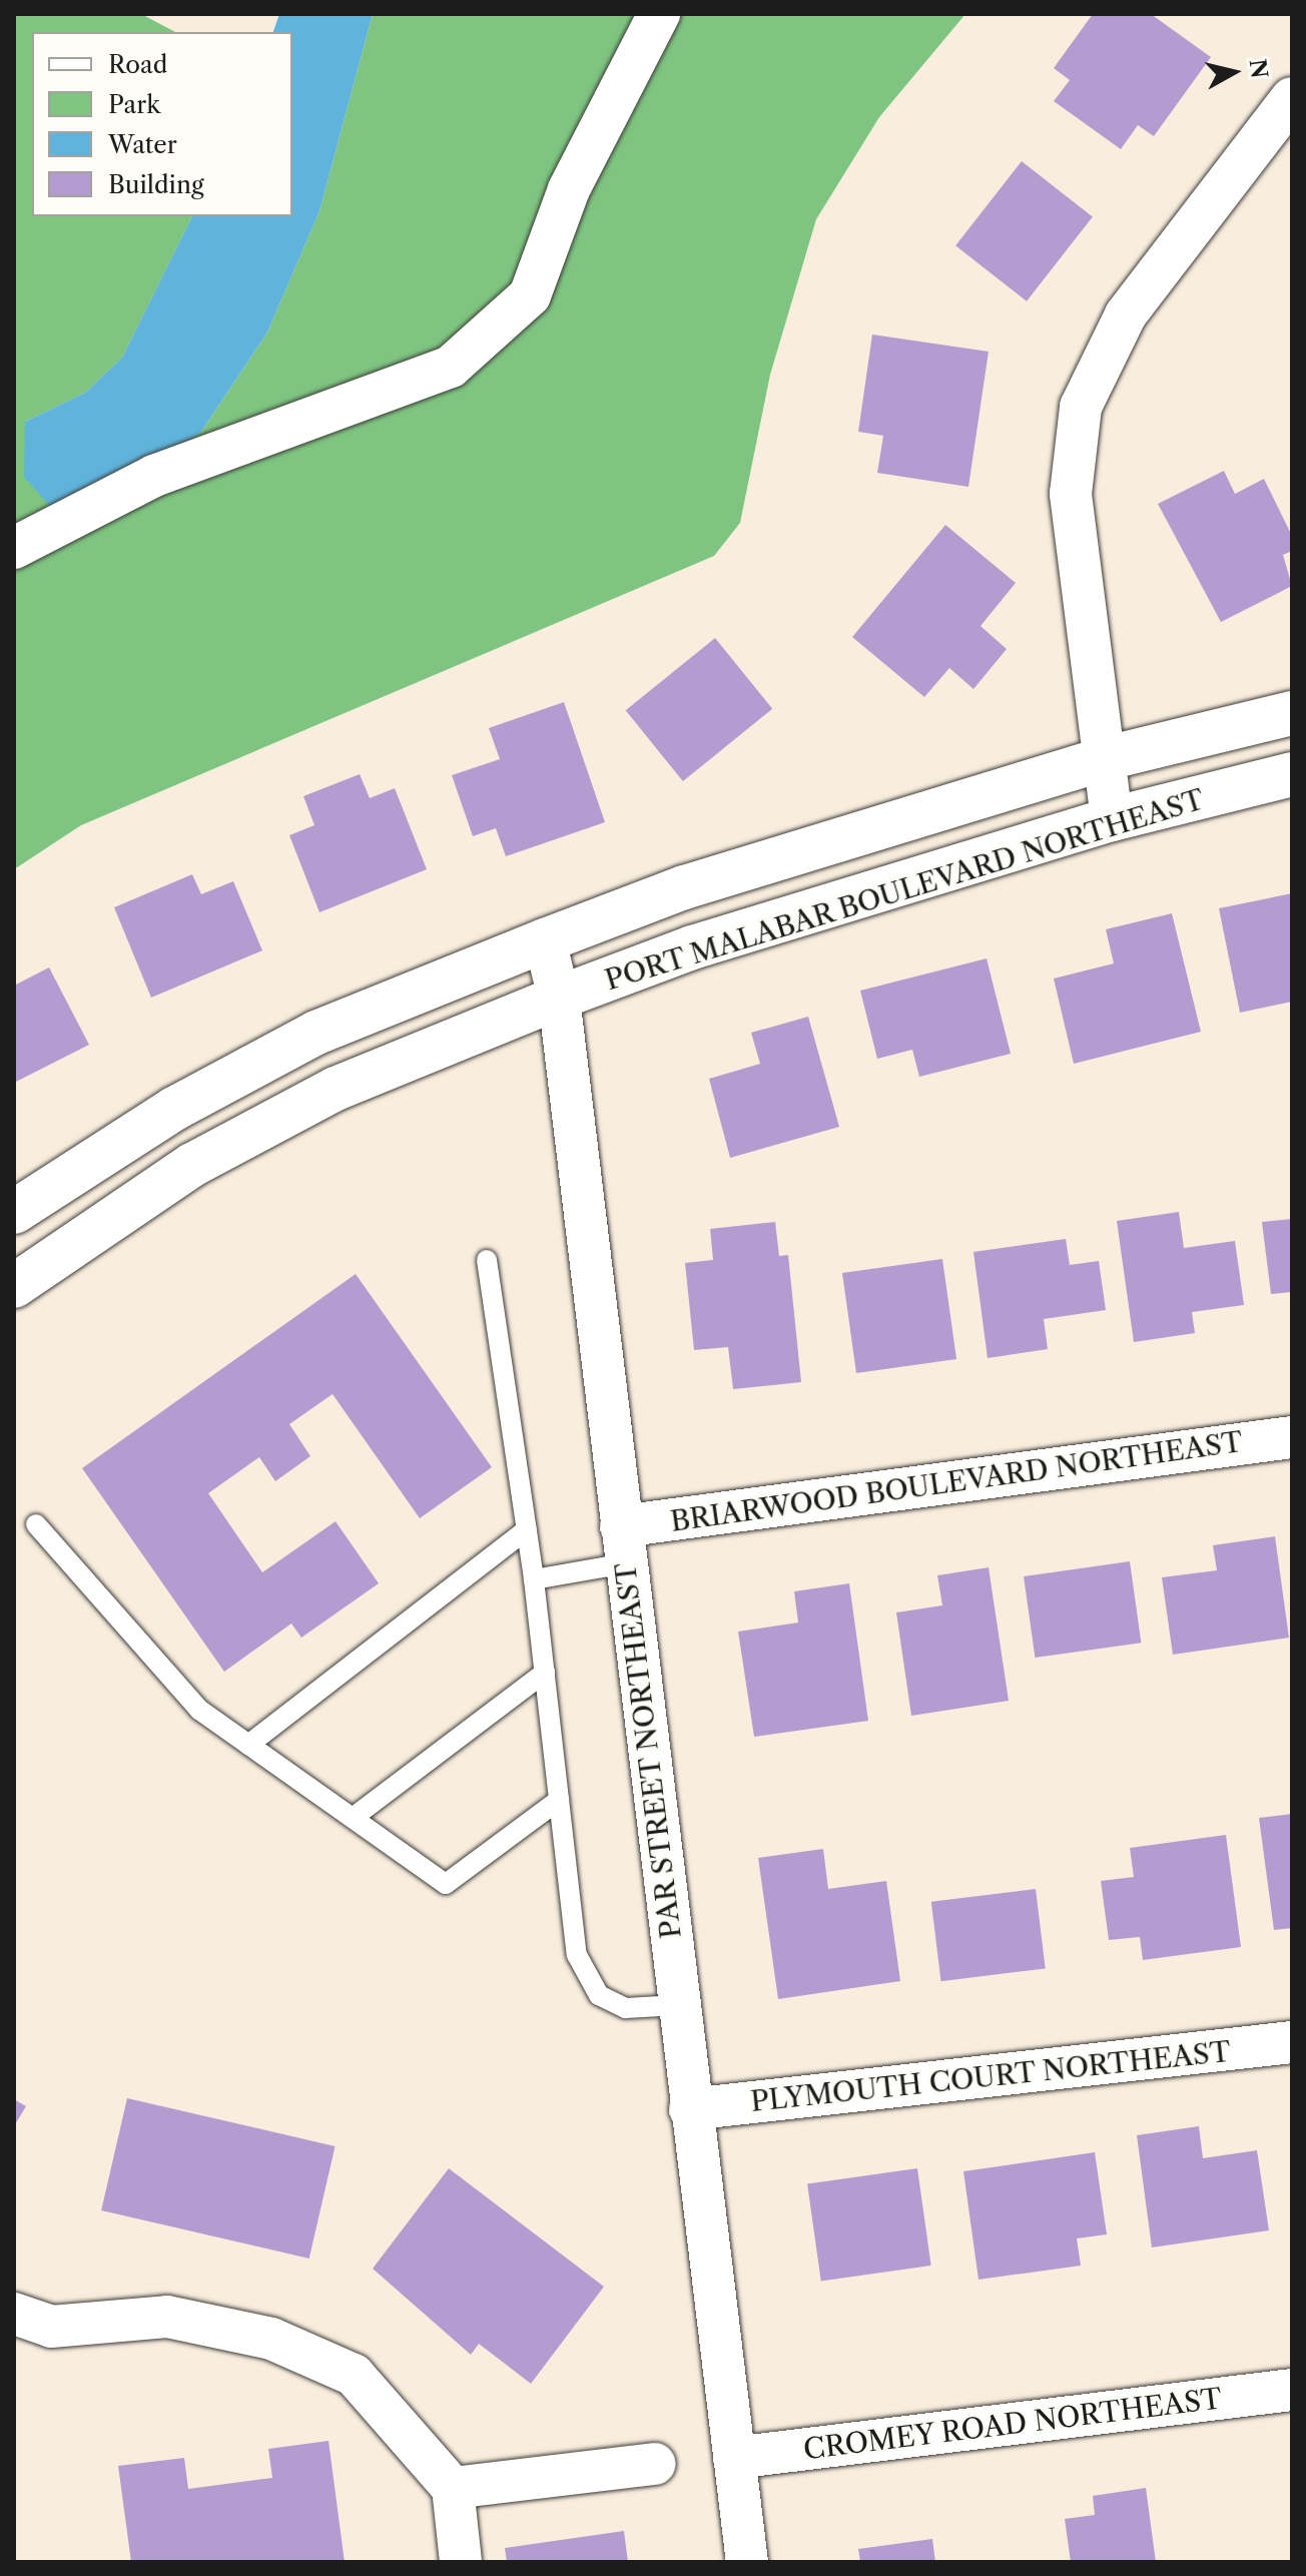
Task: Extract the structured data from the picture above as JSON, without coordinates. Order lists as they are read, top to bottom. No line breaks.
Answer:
{"streets":{"street":["PORT MALABAR BOULEVARD NORTHEAST","BRIARWOOD BOULEVARD NORTHEAST","PAR STREET NORTHEAST","PLYMOUTH COURT NORTHEAST","CROMEY ROAD NORTHEAST"]},"crossings":[["PORT MALABAR BOULEVARD NORTHEAST","PAR STREET NORTHEAST"],["BRIARWOOD BOULEVARD NORTHEAST","PAR STREET NORTHEAST"],["PAR STREET NORTHEAST","PLYMOUTH COURT NORTHEAST"],["PAR STREET NORTHEAST","CROMEY ROAD NORTHEAST"]],"legend":["Road","Park","Water","Building"],"north":"right"}
